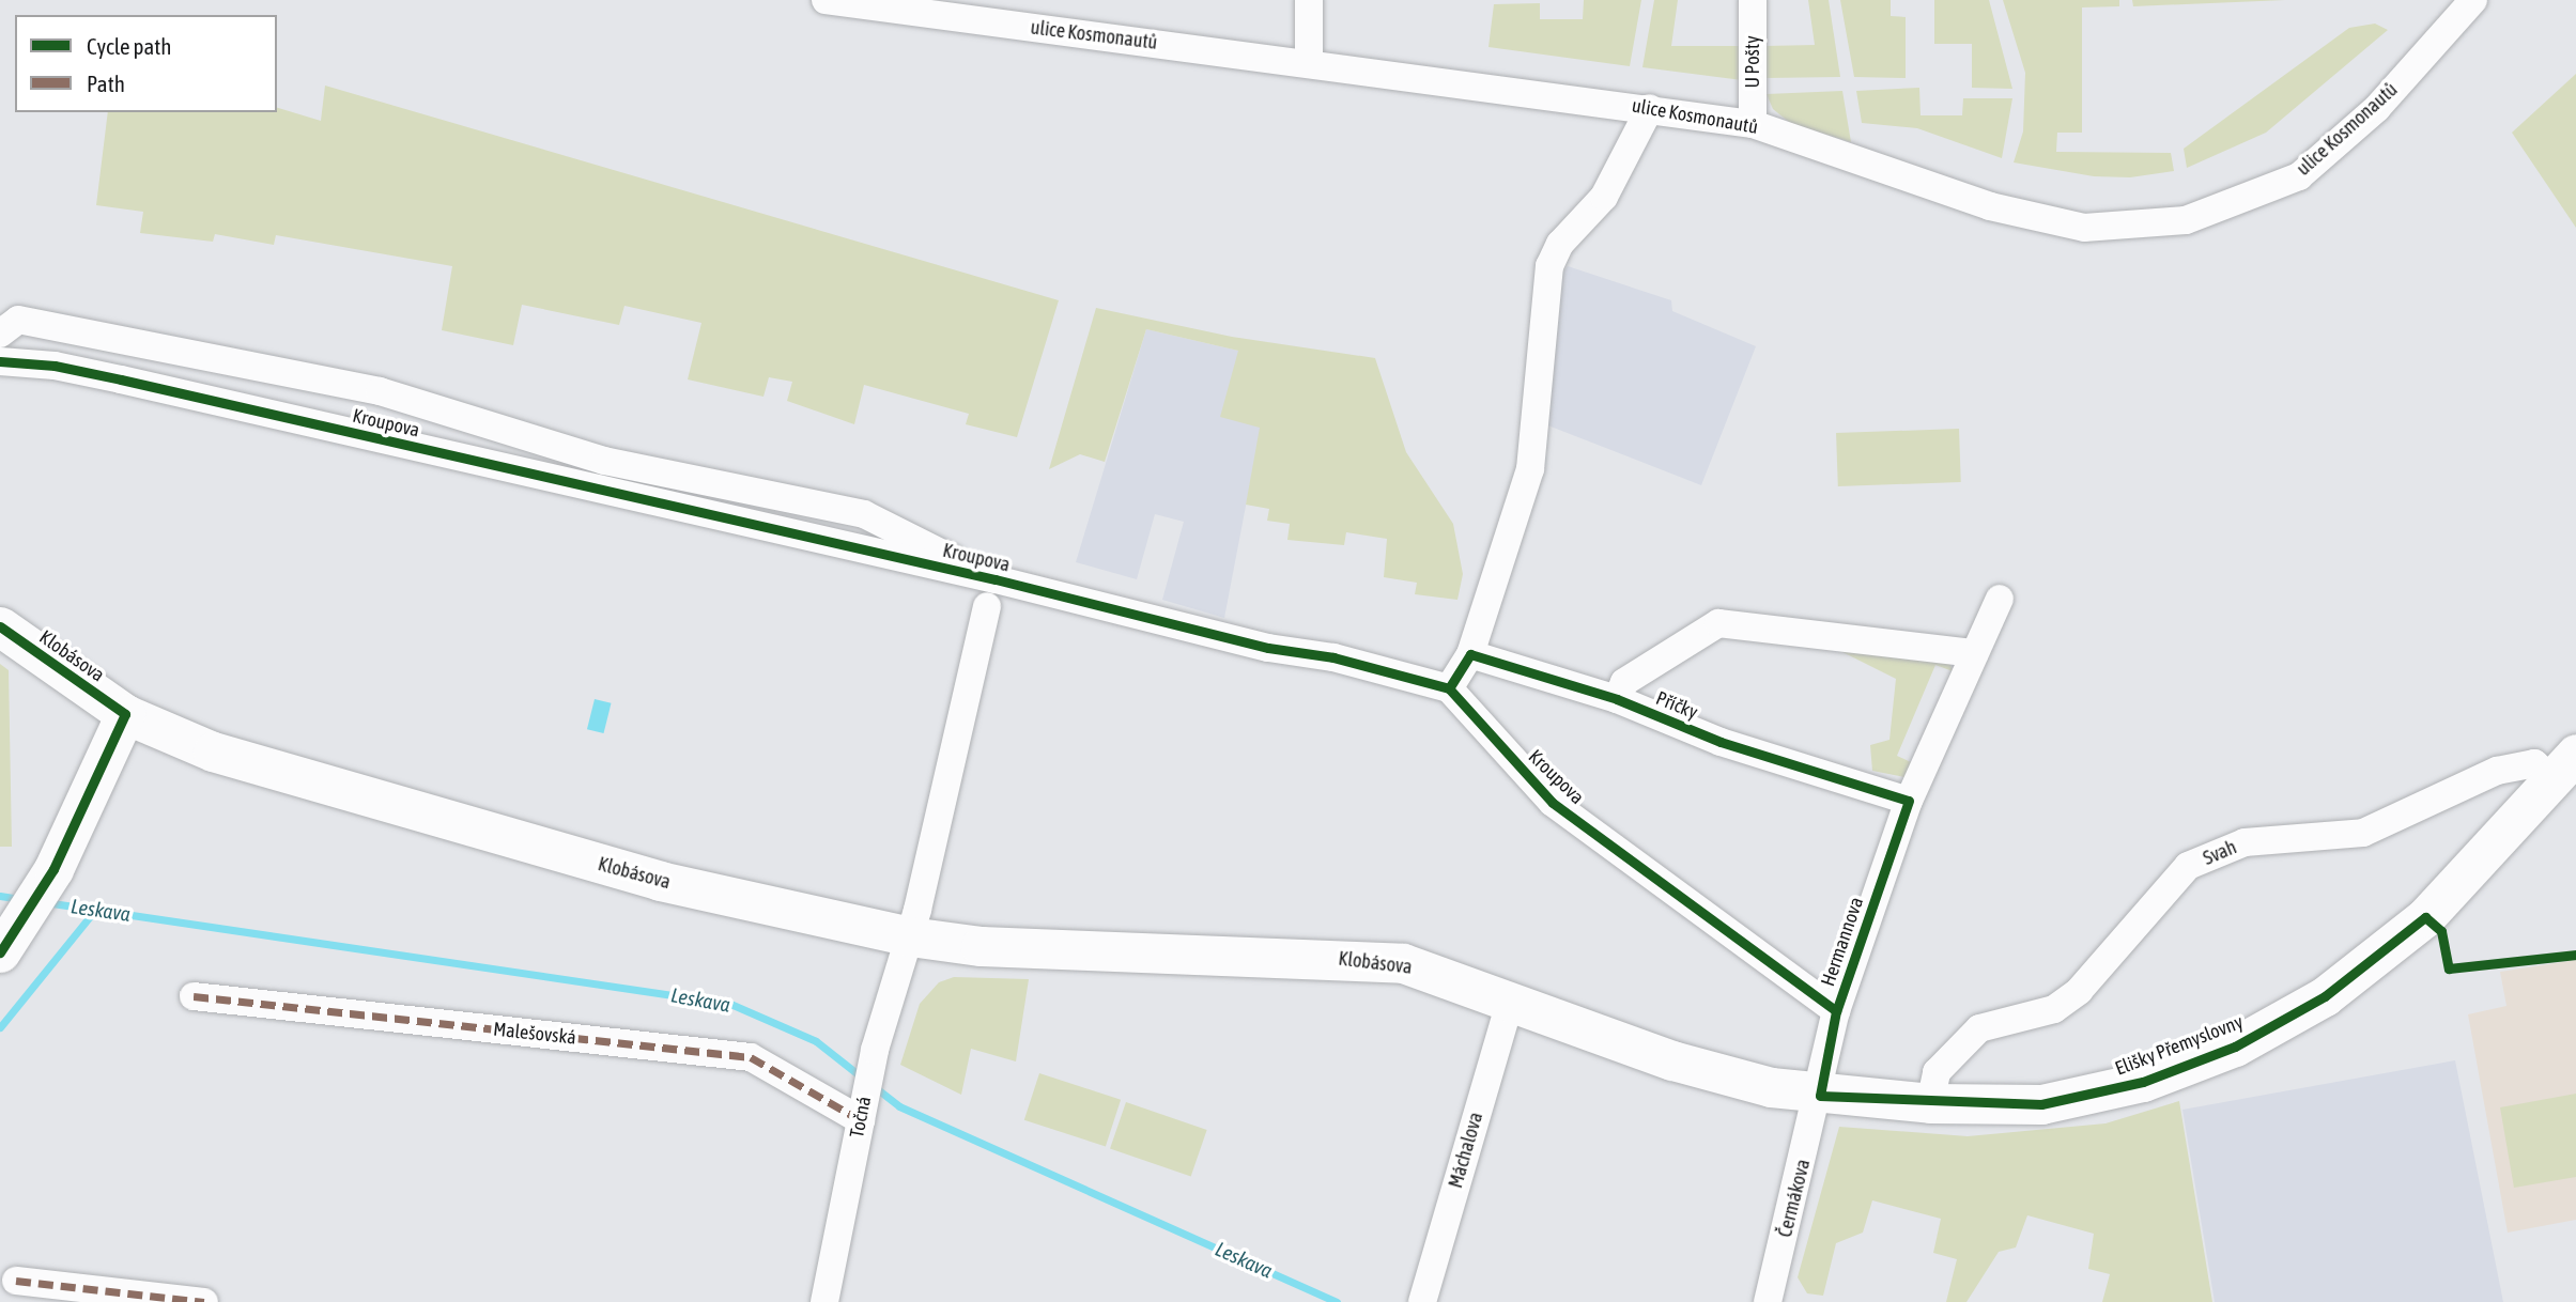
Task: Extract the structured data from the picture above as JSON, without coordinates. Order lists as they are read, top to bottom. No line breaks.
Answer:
{"streets":{"street":["ulice Kosmonautů","U Pošty","Kroupova","Klobásova","Příčky","Svah","Hermannova","Malešovská","Elišky Přemyslovny","Točná","Máchalova","Čermákova"]},"crossings":[["ulice Kosmonautů","U Pošty"],["Kroupova","Hermannova"],["Klobásova","Hermannova"],["Klobásova","Elišky Přemyslovny"],["Klobásova","Točná"],["Klobásova","Máchalova"],["Klobásova","Čermákova"],["Příčky","Hermannova"],["Svah","Elišky Přemyslovny"],["Hermannova","Elišky Přemyslovny"],["Hermannova","Čermákova"],["Malešovská","Točná"],["Elišky Přemyslovny","Čermákova"]],"water":["Leskava"],"legend":["Cycle path","Path"]}
